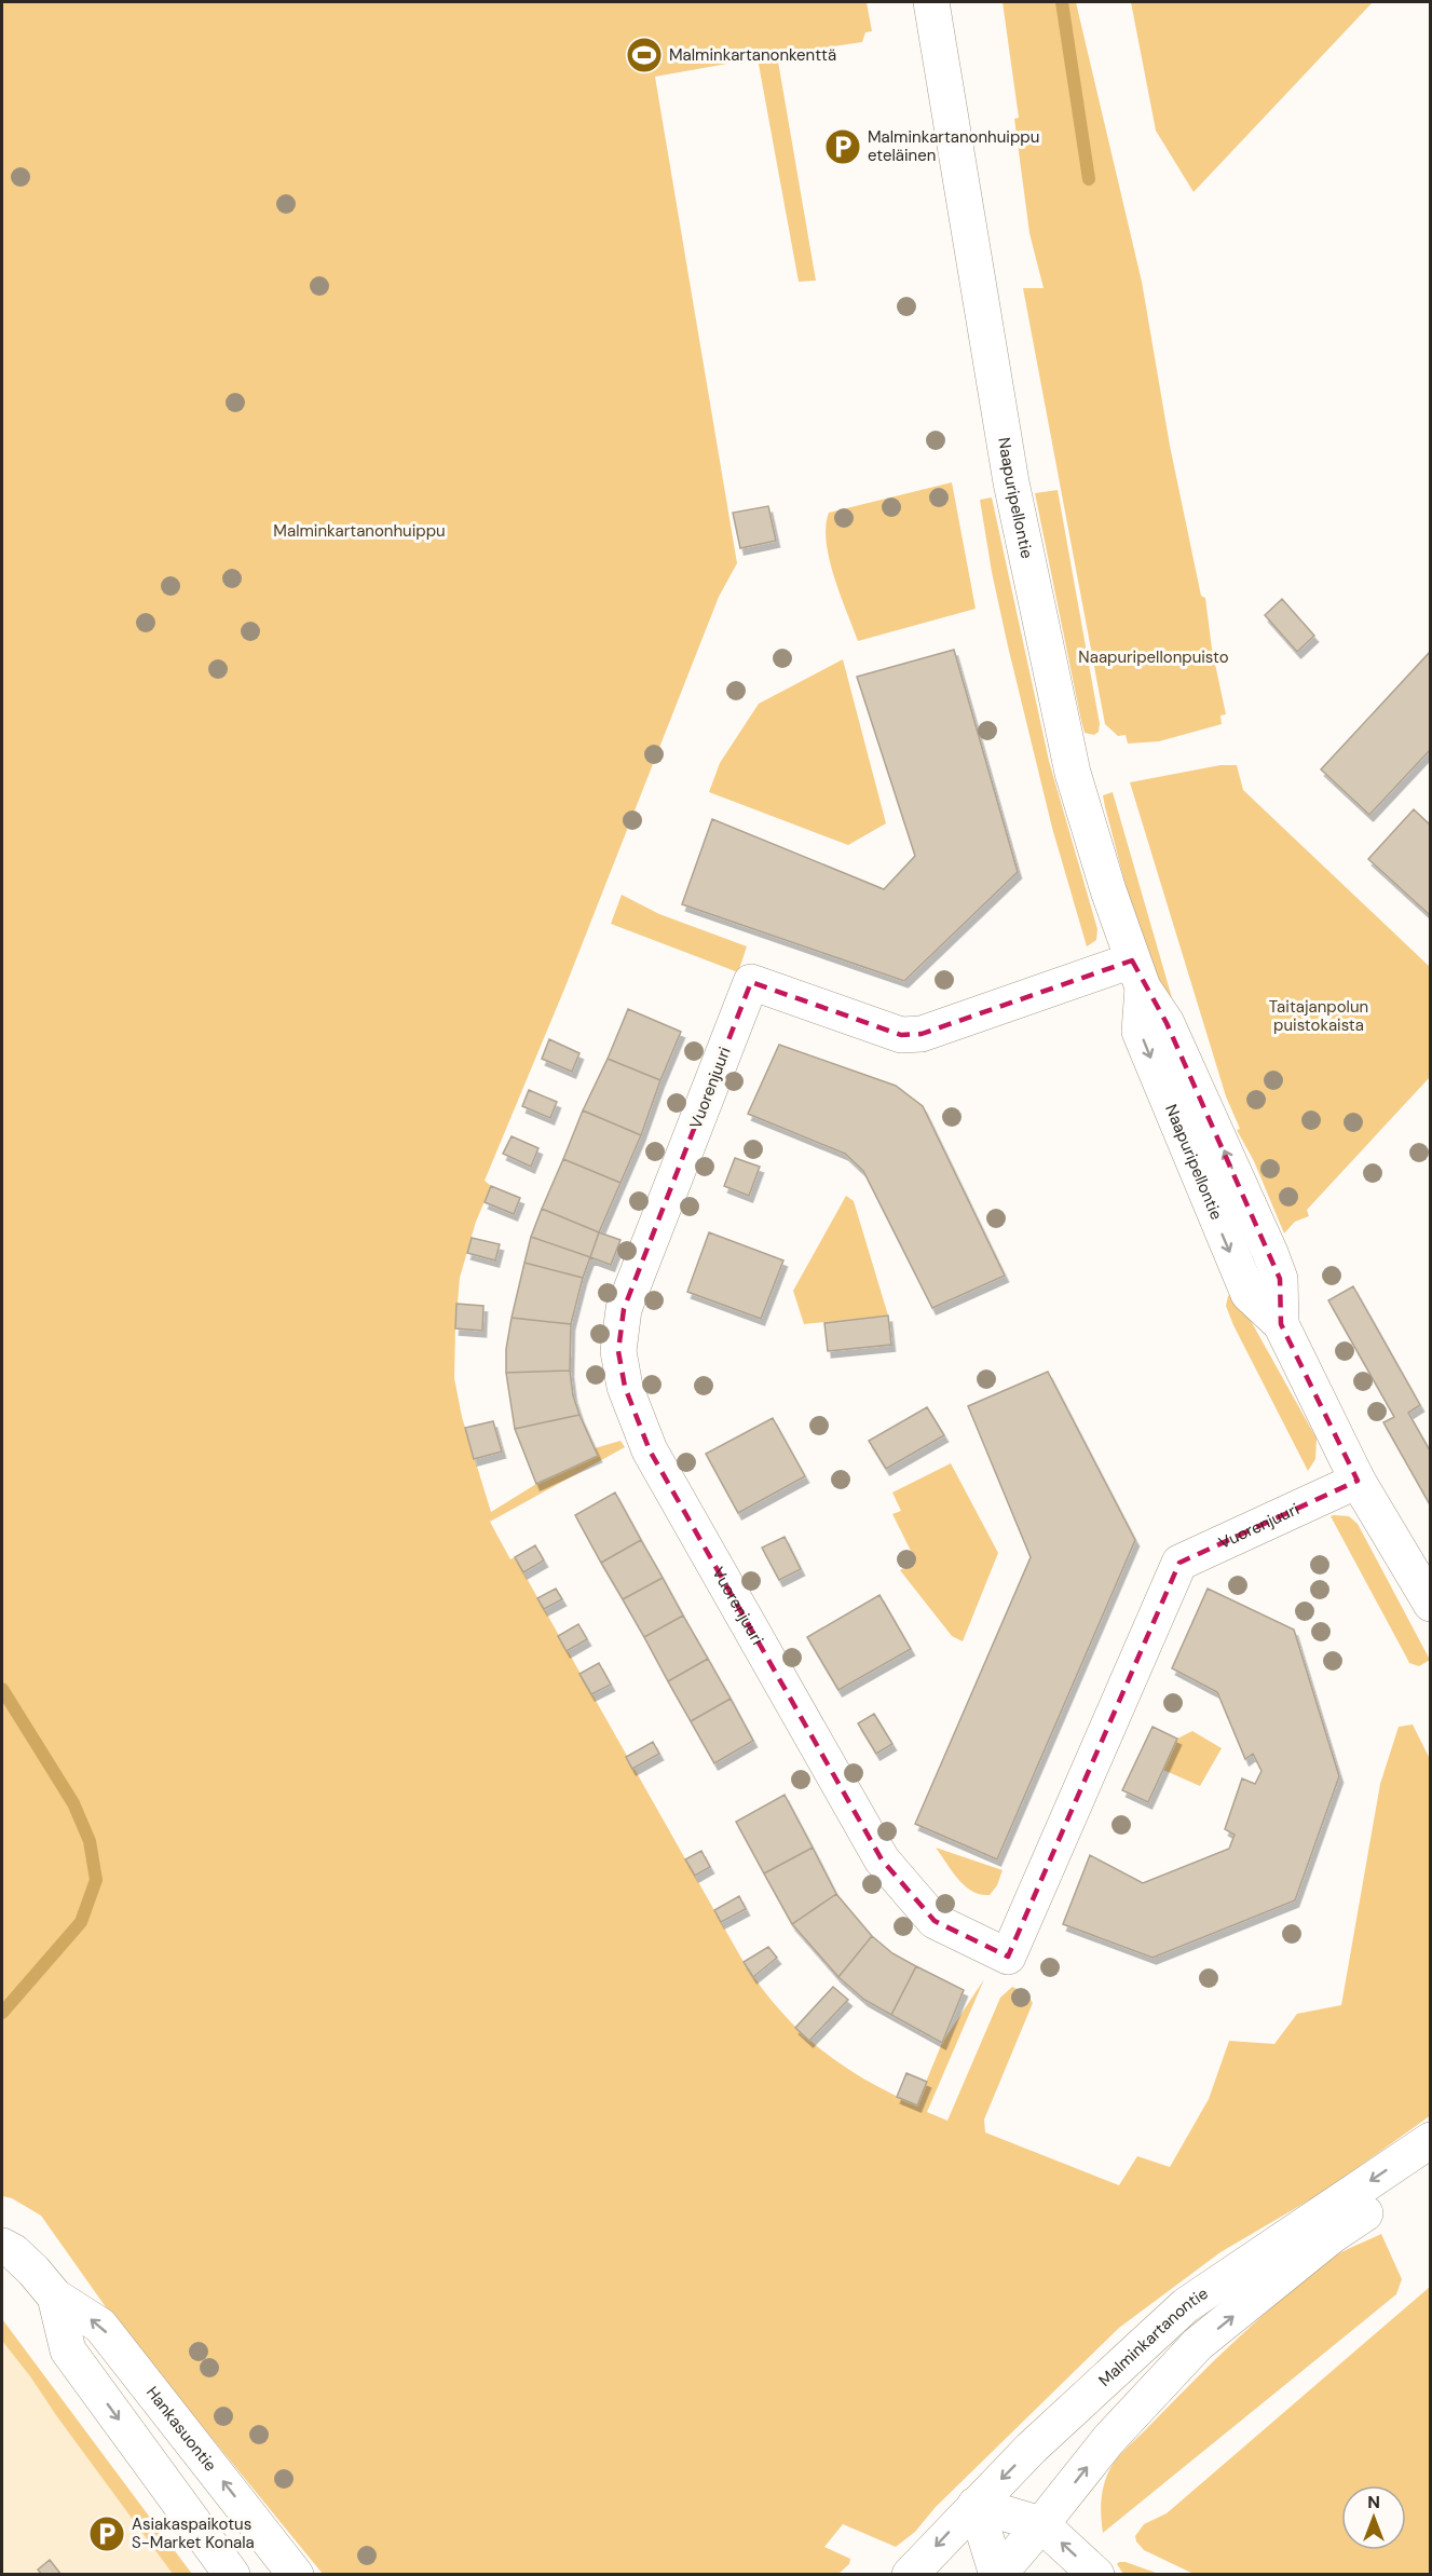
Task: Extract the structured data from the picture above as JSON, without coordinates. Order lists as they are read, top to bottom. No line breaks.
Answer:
{"streets":{"street":["Naapuripellontie","Vuorenjuuri","Malminkartanontie","Hankasuontie"]},"crossings":[["Naapuripellontie","Vuorenjuuri"]],"parks":["Malminkartanonhuippu","Naapuripellonpuisto","Taitajanpolun puistokaista"],"places":{"sports":["Malminkartanonkenttä"],"parking":["Malminkartanonhuippu eteläinen","Asiakaspaikotus S-Market Konala"]},"north":"top"}
